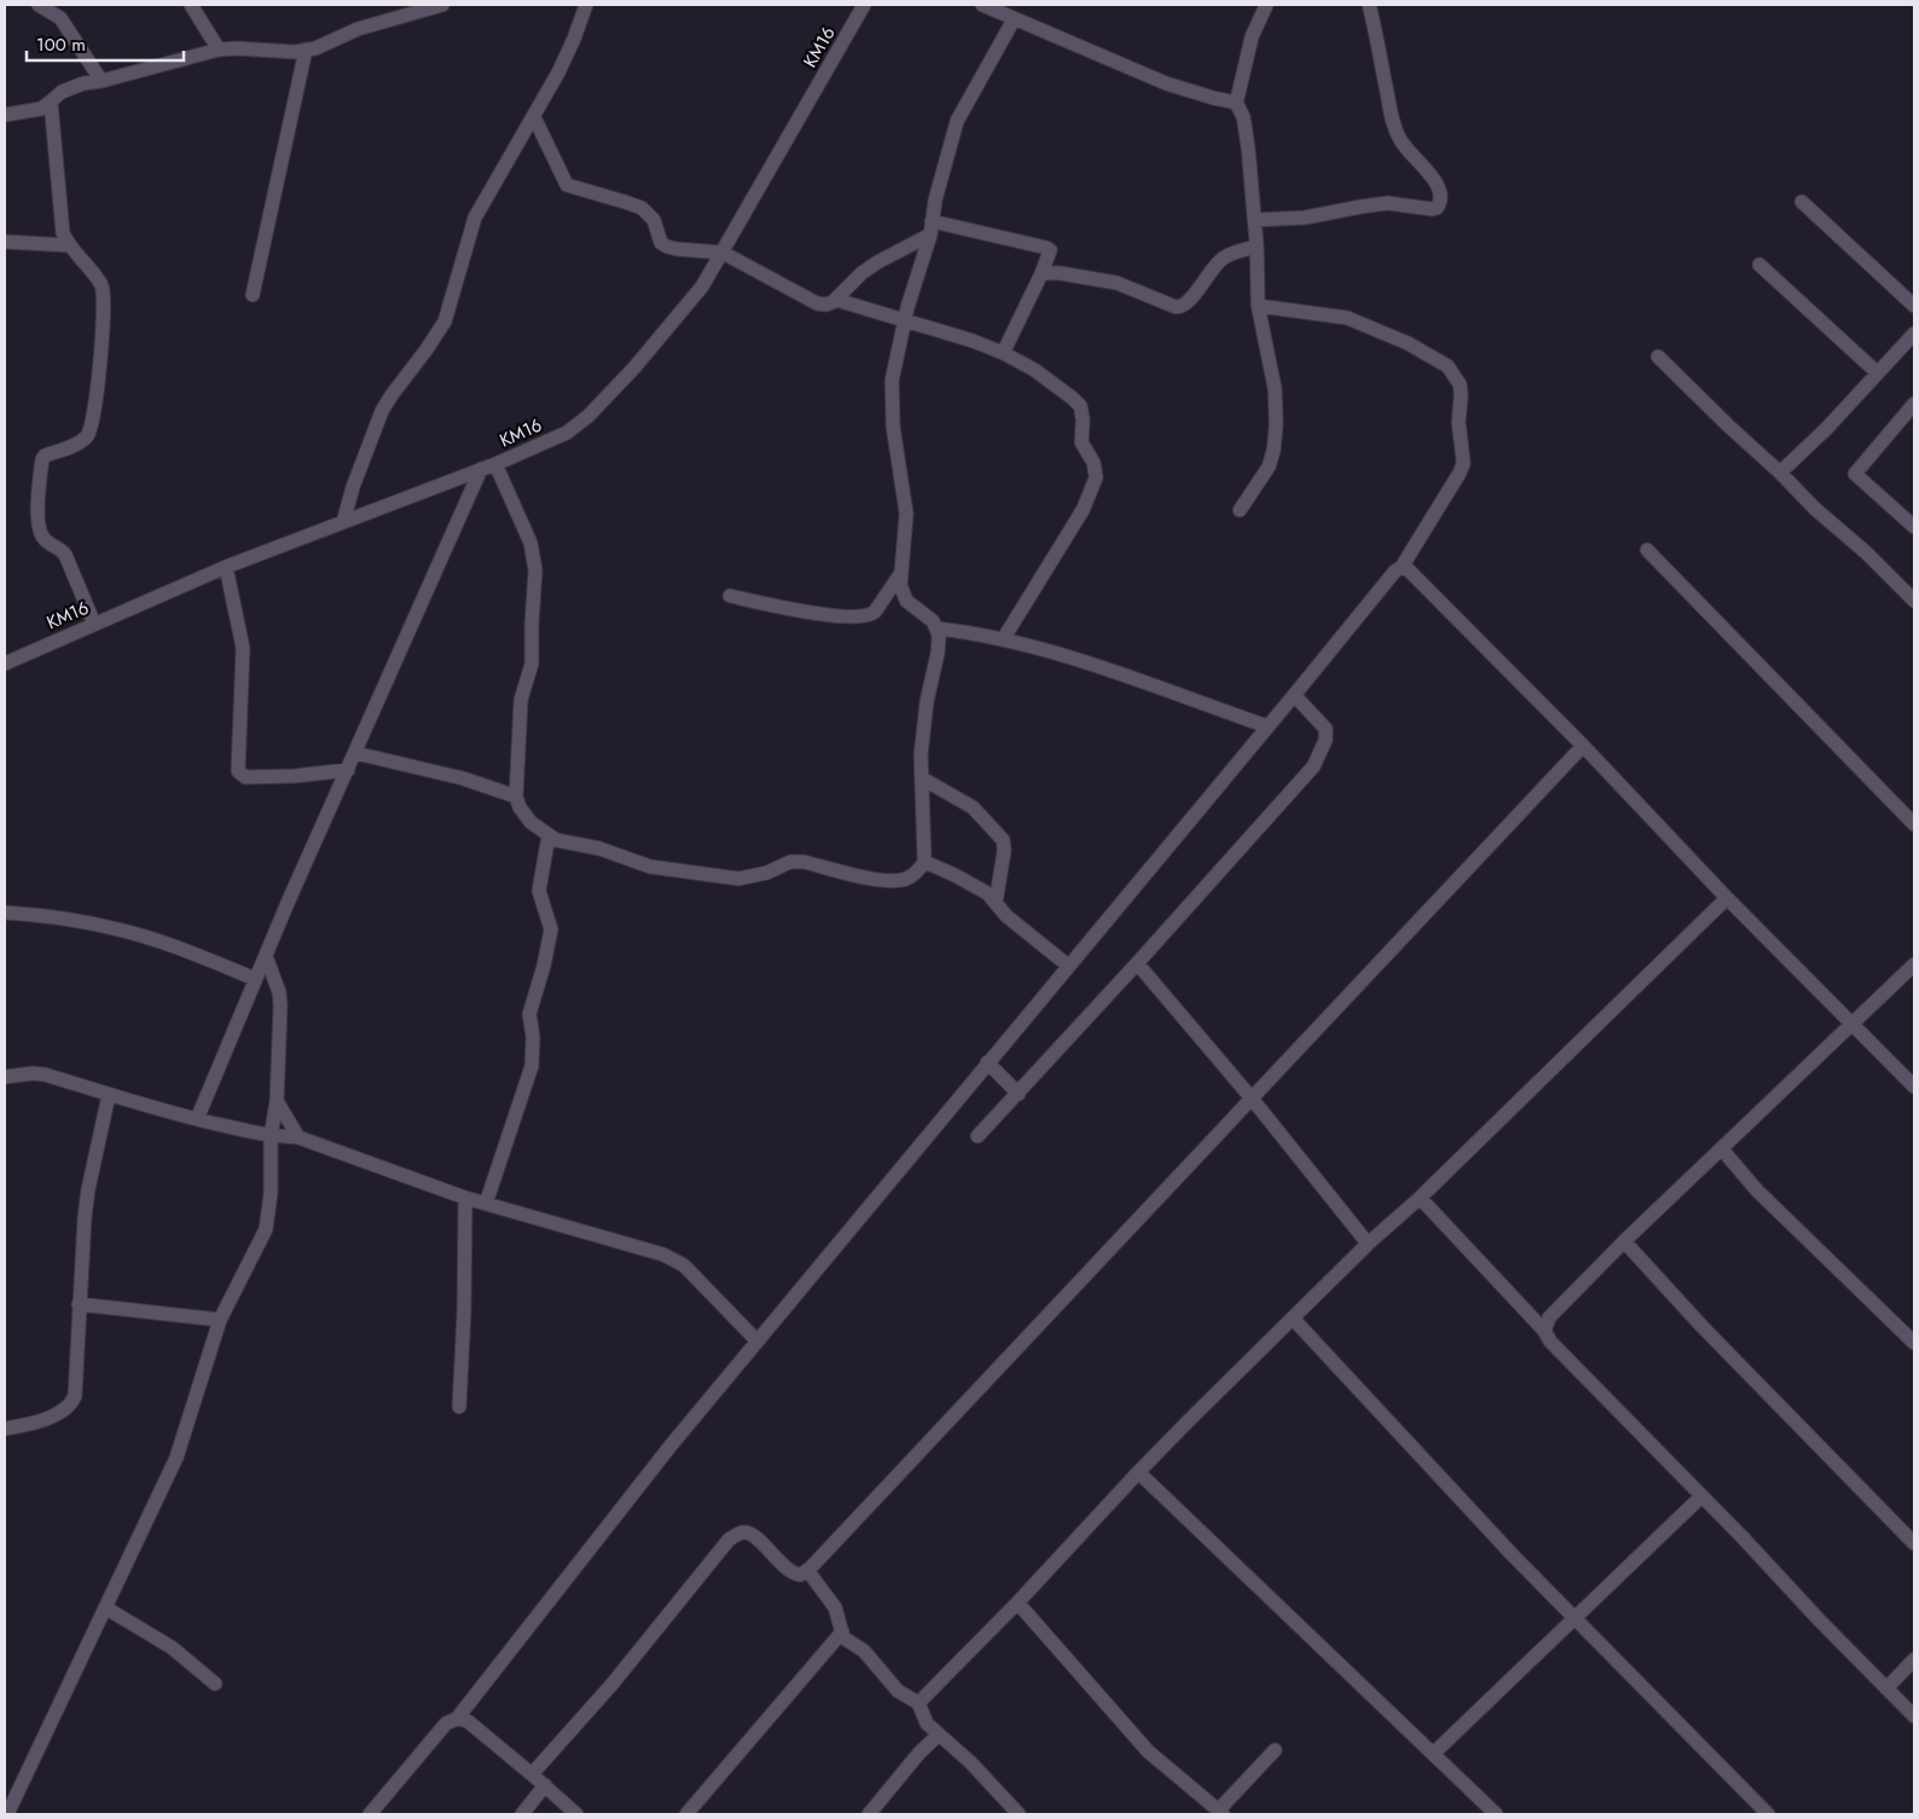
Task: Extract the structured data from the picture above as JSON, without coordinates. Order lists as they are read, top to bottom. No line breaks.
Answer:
{"streets":{"street":["KM16"]},"scale_bar":"100 m"}
